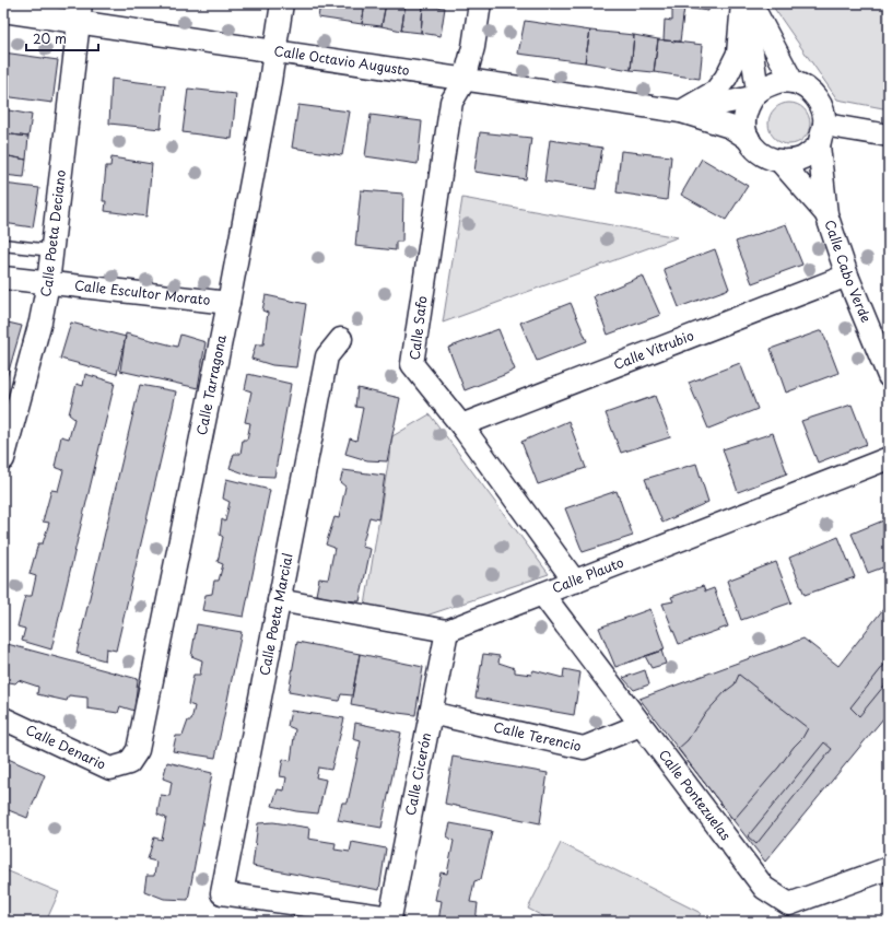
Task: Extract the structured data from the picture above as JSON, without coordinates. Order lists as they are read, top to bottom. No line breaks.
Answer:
{"streets":{"street":["Calle Octavio Augusto","Calle Poeta Deciano","Calle Cabo Verde","Calle Escultor Morato","Calle Safo","Calle Vitrubio","Calle Tarragona","Calle Plauto","Calle Poeta Marcial","Calle Terencio","Calle Denario","Calle Cicerón","Calle Pontezuelas"]},"crossings":[["Calle Octavio Augusto","Calle Poeta Deciano"],["Calle Octavio Augusto","Calle Cabo Verde"],["Calle Octavio Augusto","Calle Safo"],["Calle Octavio Augusto","Calle Tarragona"],["Calle Poeta Deciano","Calle Escultor Morato"],["Calle Cabo Verde","Calle Vitrubio"],["Calle Escultor Morato","Calle Tarragona"],["Calle Safo","Calle Vitrubio"],["Calle Safo","Calle Plauto"],["Calle Tarragona","Calle Denario"],["Calle Plauto","Calle Cicerón"],["Calle Plauto","Calle Pontezuelas"],["Calle Poeta Marcial","Calle Cicerón"],["Calle Terencio","Calle Cicerón"],["Calle Terencio","Calle Pontezuelas"]],"scale_bar":"20 m"}
